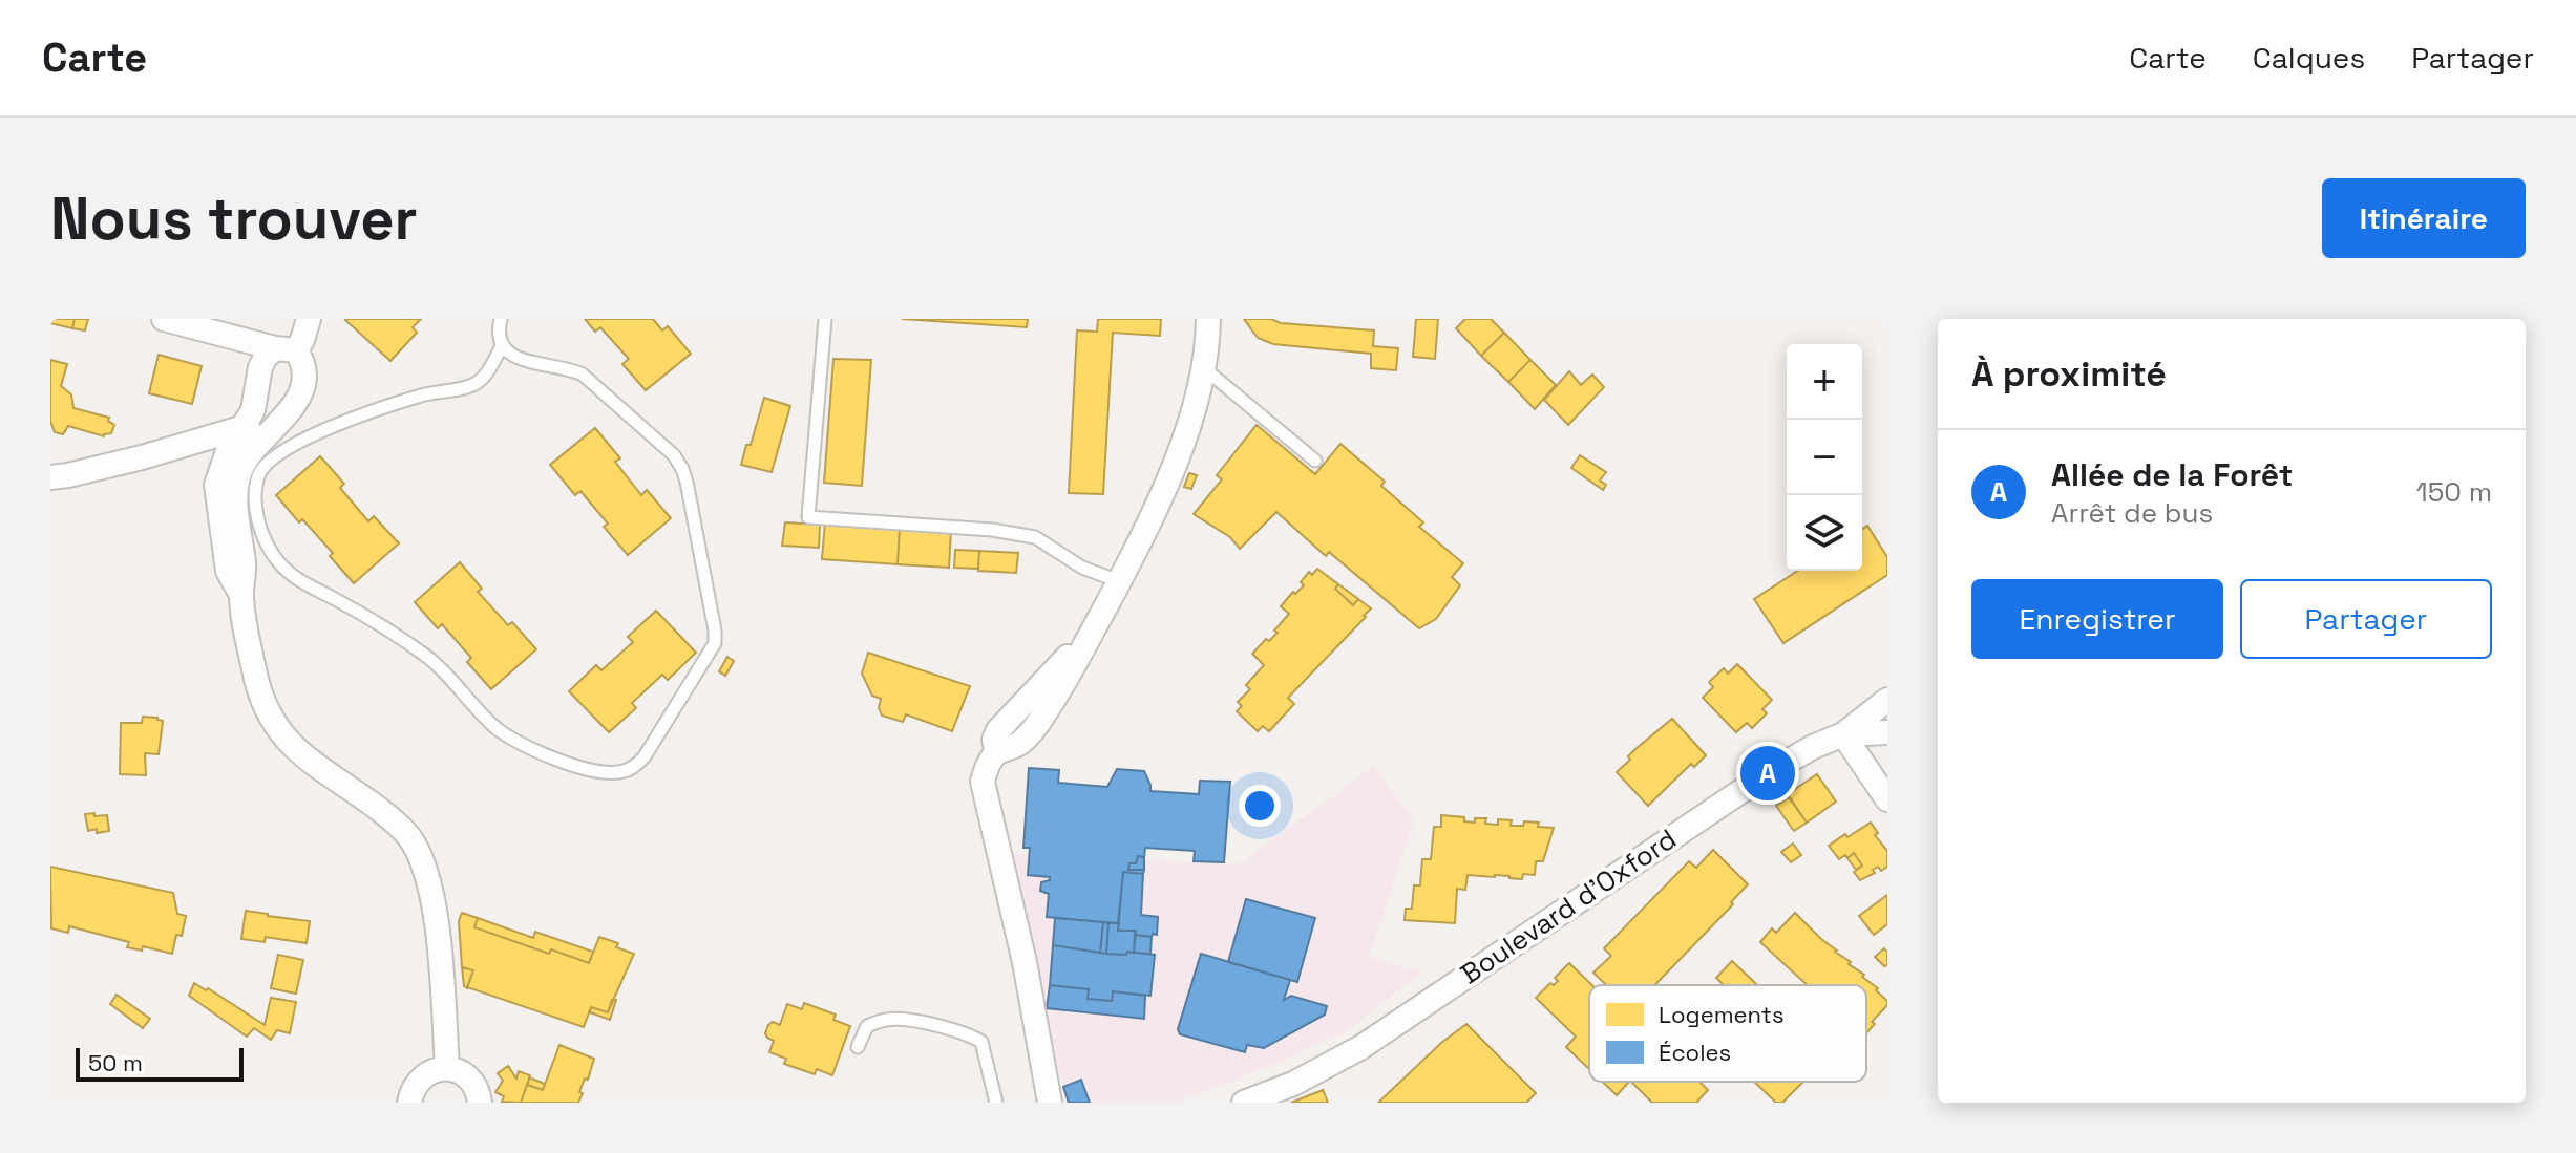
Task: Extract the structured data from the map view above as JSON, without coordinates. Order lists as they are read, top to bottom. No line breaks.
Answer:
{"streets":{"street":["Boulevard d'Oxford"]},"legend":["Logements","Écoles"],"scale_bar":"50 m","page":{"header":"Carte","nav":["Carte","Calques","Partager"],"buttons":["Itinéraire",["Enregistrer","Partager"]],"title":"Nous trouver","heading":"À proximité","map_buttons":["+","−"],"list":[{"mark":"A","name":"Allée de la Forêt","note":"Arrêt de bus","value":"150 m"}],"pins":"A","scale":"50 m"}}
